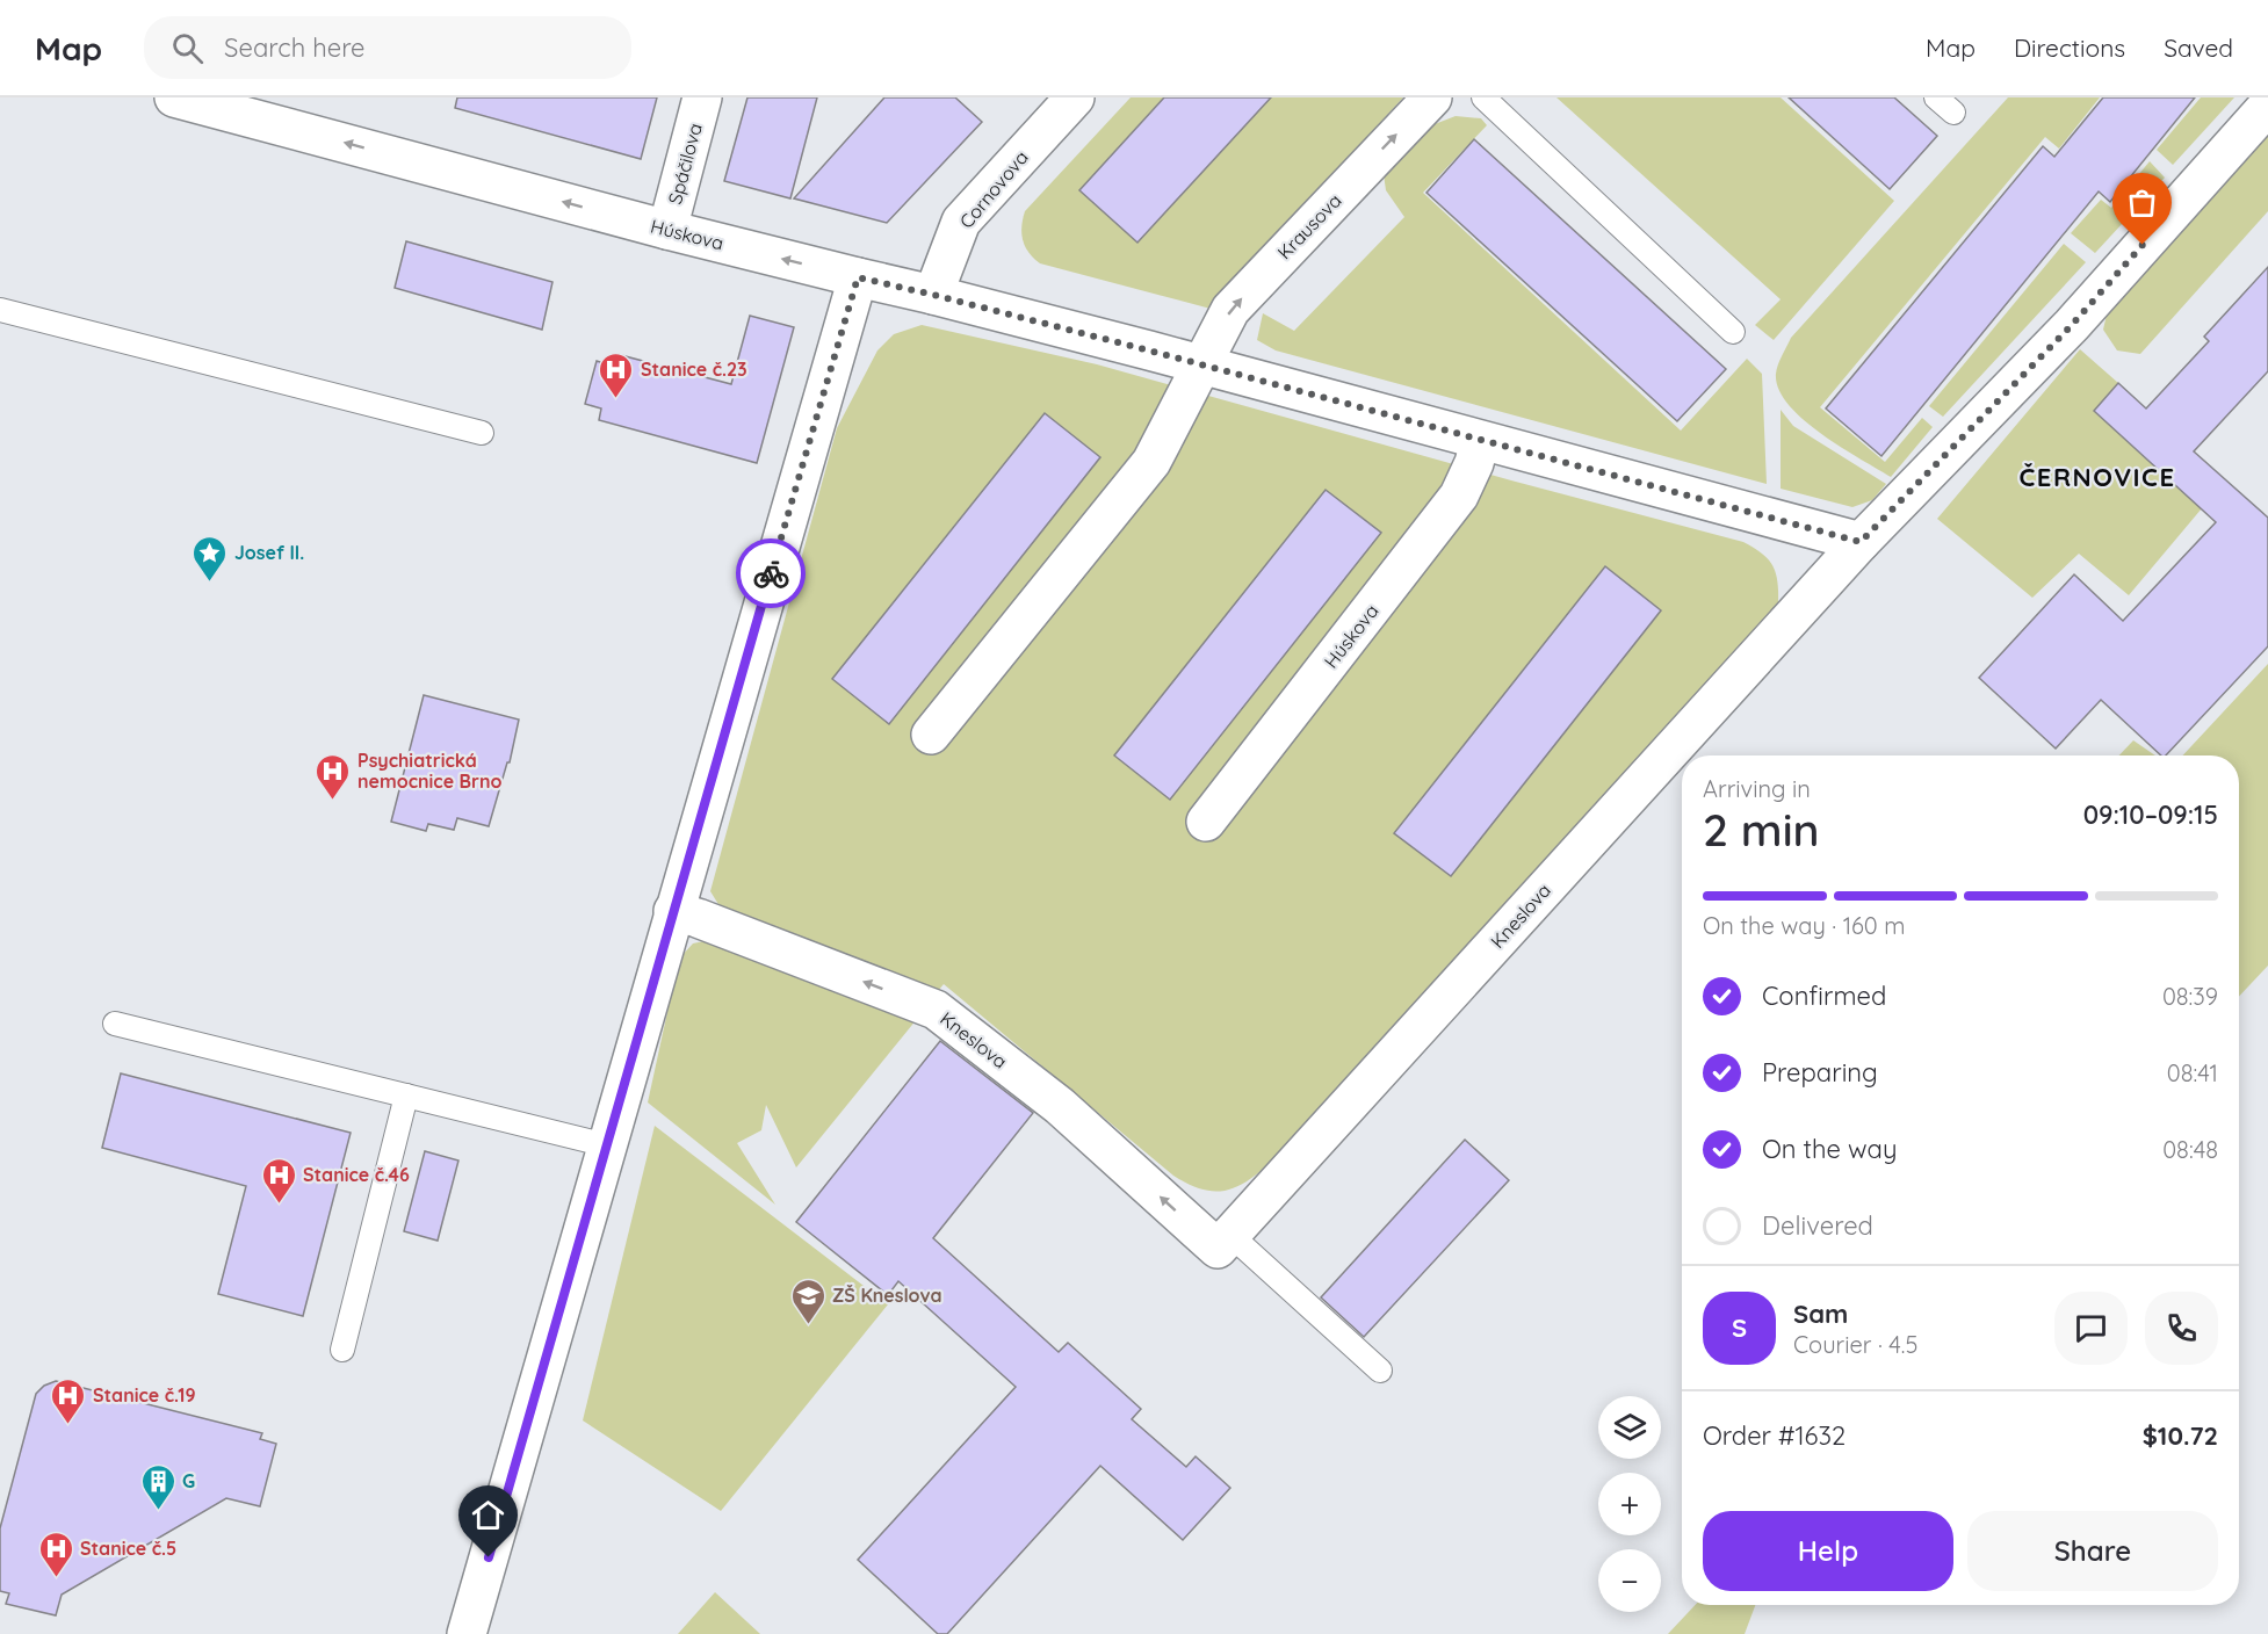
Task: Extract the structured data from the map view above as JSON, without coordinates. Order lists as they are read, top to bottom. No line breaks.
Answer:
{"streets":{"street":["Spáčilova","Cornovova","Krausova","Húskova","Kneslova"]},"crossings":[["Spáčilova","Húskova"],["Cornovova","Húskova"],["Krausova","Húskova"],["Húskova","Kneslova"]],"one_way":["Krausova"],"districts":["ČERNOVICE"],"places":{"hospital":["Stanice č.23","Psychiatrická nemocnice Brno","Stanice č.46","Stanice č.19","Stanice č.5"],"place":["Josef II."],"school or university":["ZŠ Kneslova"],"building":["G"]},"page":{"header":"Map","search":"Search here","nav":["Map","Directions","Saved"],"heading":["2 min","Arriving in","09:10–09:15"],"panel":["Sam","Courier · 4.5","Order #1632","$10.72"],"bar":"On the way · 160 m","list":[["Confirmed","08:39"],["Preparing","08:41"],["On the way","08:48"],"Delivered"],"round":"S","map_buttons":["+","−"],"buttons":["Help","Share"]}}
